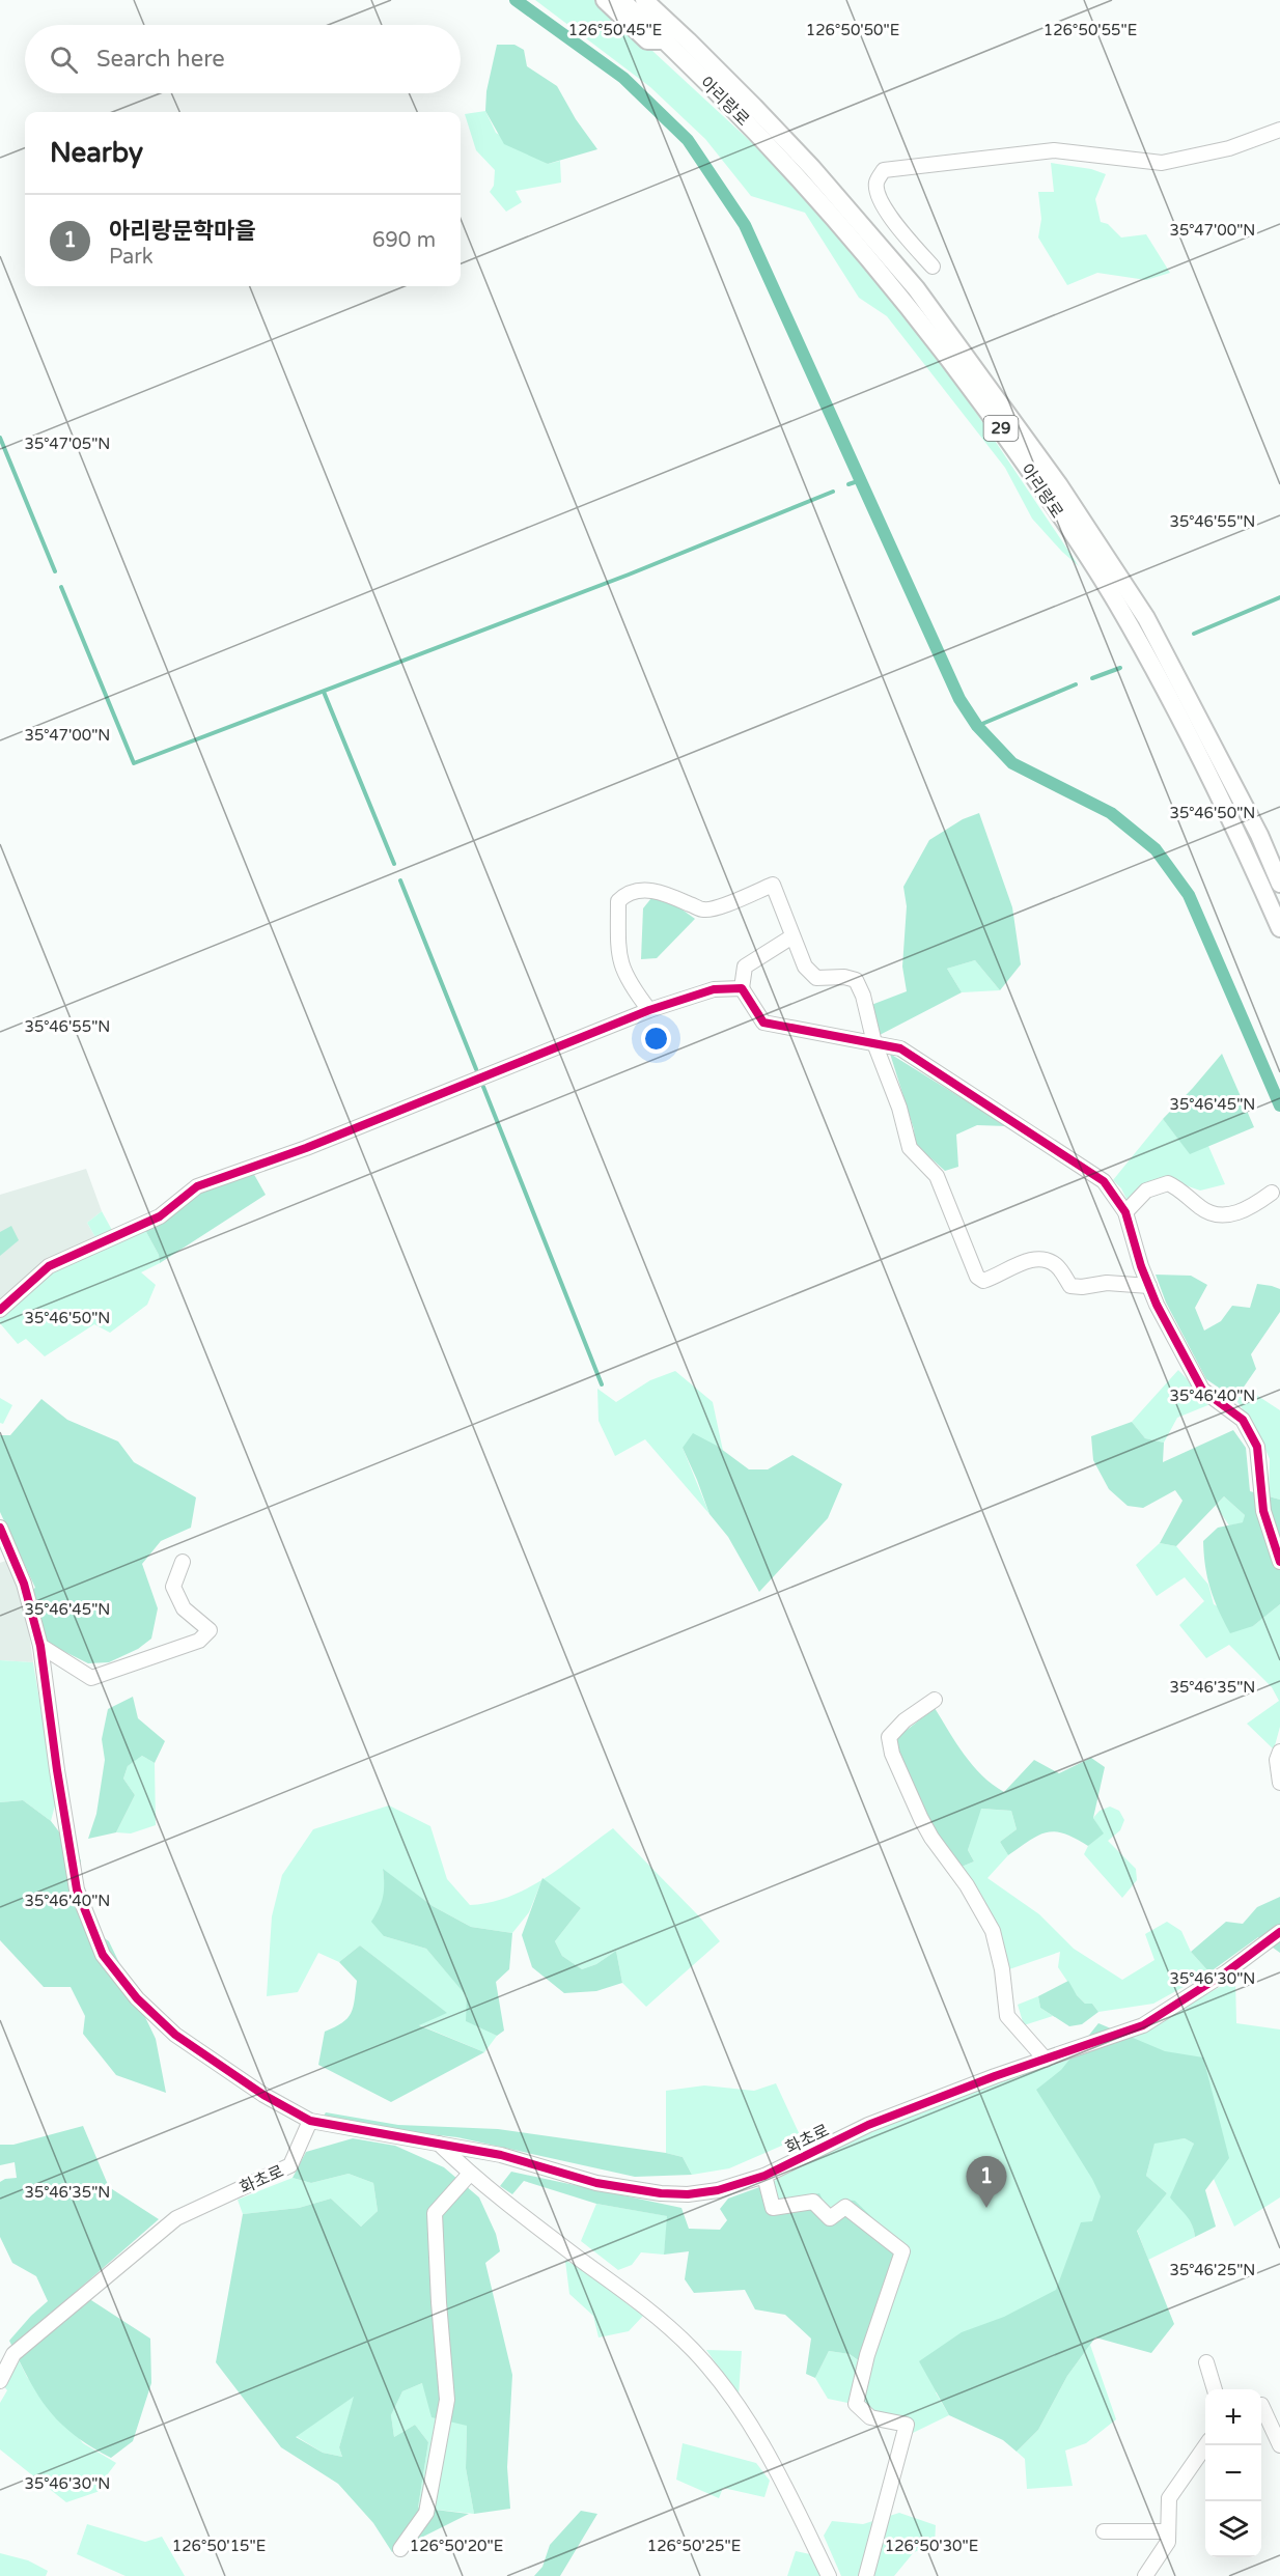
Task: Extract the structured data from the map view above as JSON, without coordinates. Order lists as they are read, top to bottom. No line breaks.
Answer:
{"streets":{"main road":["아리랑로","29"],"street":["화초로"]},"page":{"search":"Search here","heading":"Nearby","list":[{"mark":"1","name":"아리랑문학마을","note":"Park","value":"690 m"}],"pins":"1","map_buttons":["+","−"]},"coordinates":["126°50'45\"E","126°50'50\"E","126°50'55\"E","35°47'00\"N","35°47'05\"N","35°46'55\"N","35°46'50\"N","35°46'45\"N","35°46'40\"N","35°46'35\"N","35°46'30\"N","35°46'25\"N","126°50'15\"E","126°50'20\"E","126°50'25\"E","126°50'30\"E"]}
